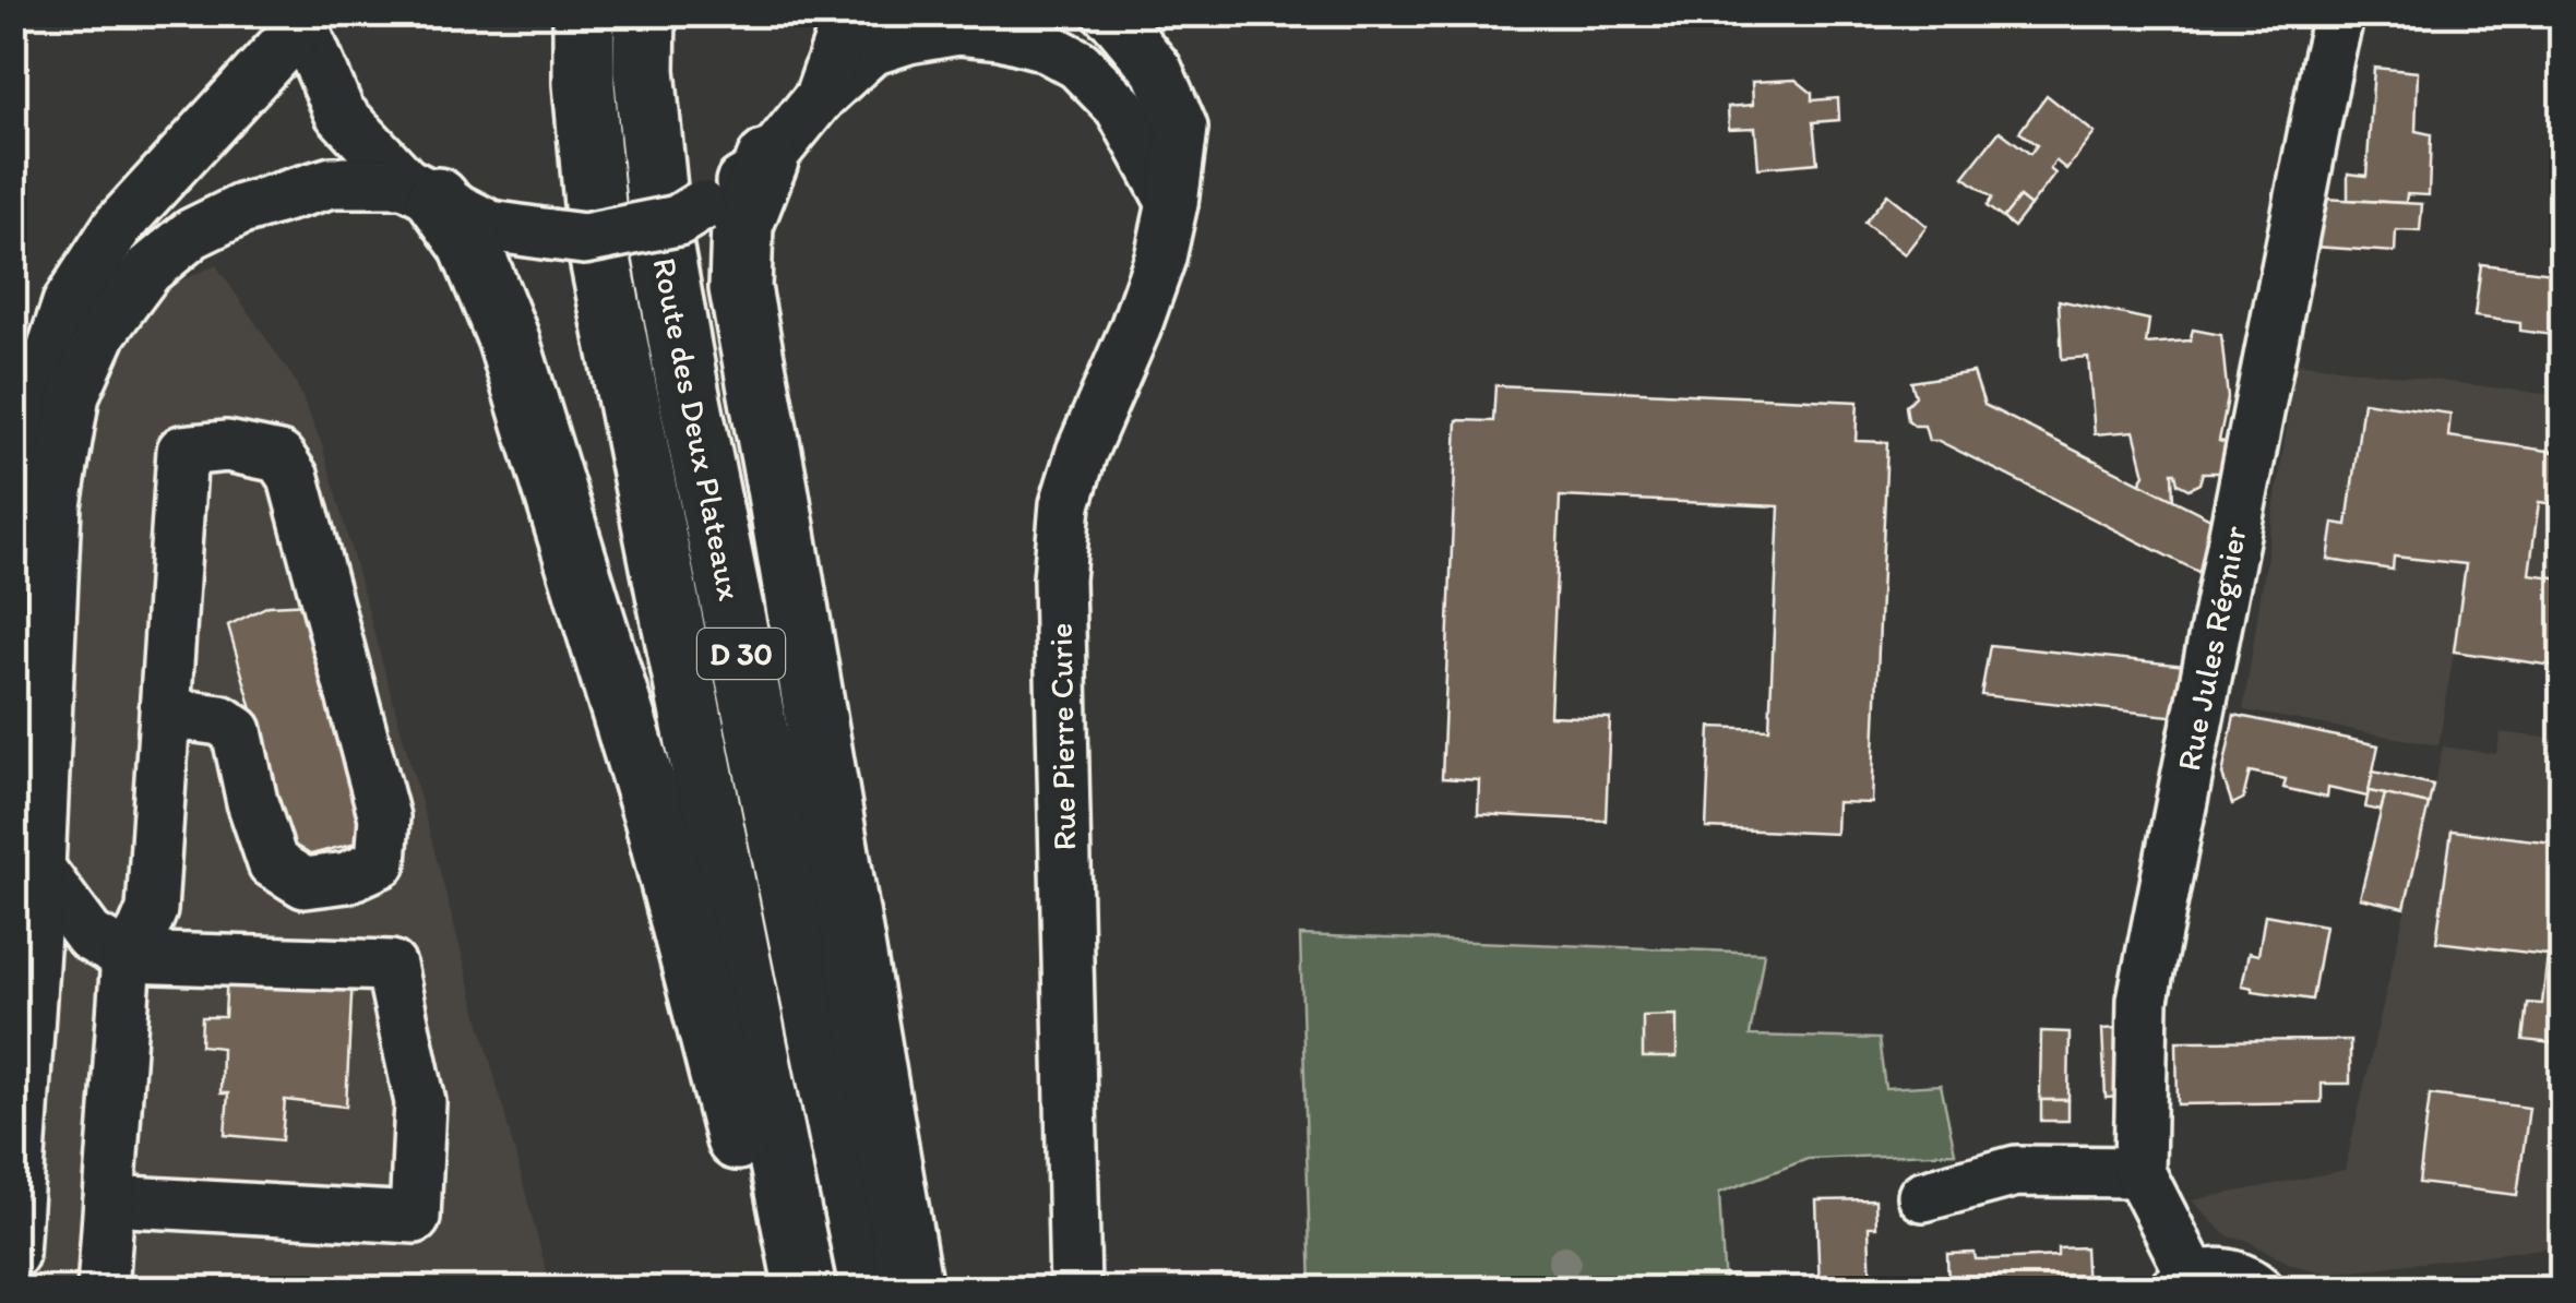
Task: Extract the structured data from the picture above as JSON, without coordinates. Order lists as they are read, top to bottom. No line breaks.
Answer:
{"streets":{"main road":["Route des Deux Plateaux","D 30"],"street":["Rue Jules Régnier","Rue Pierre Curie"]}}
